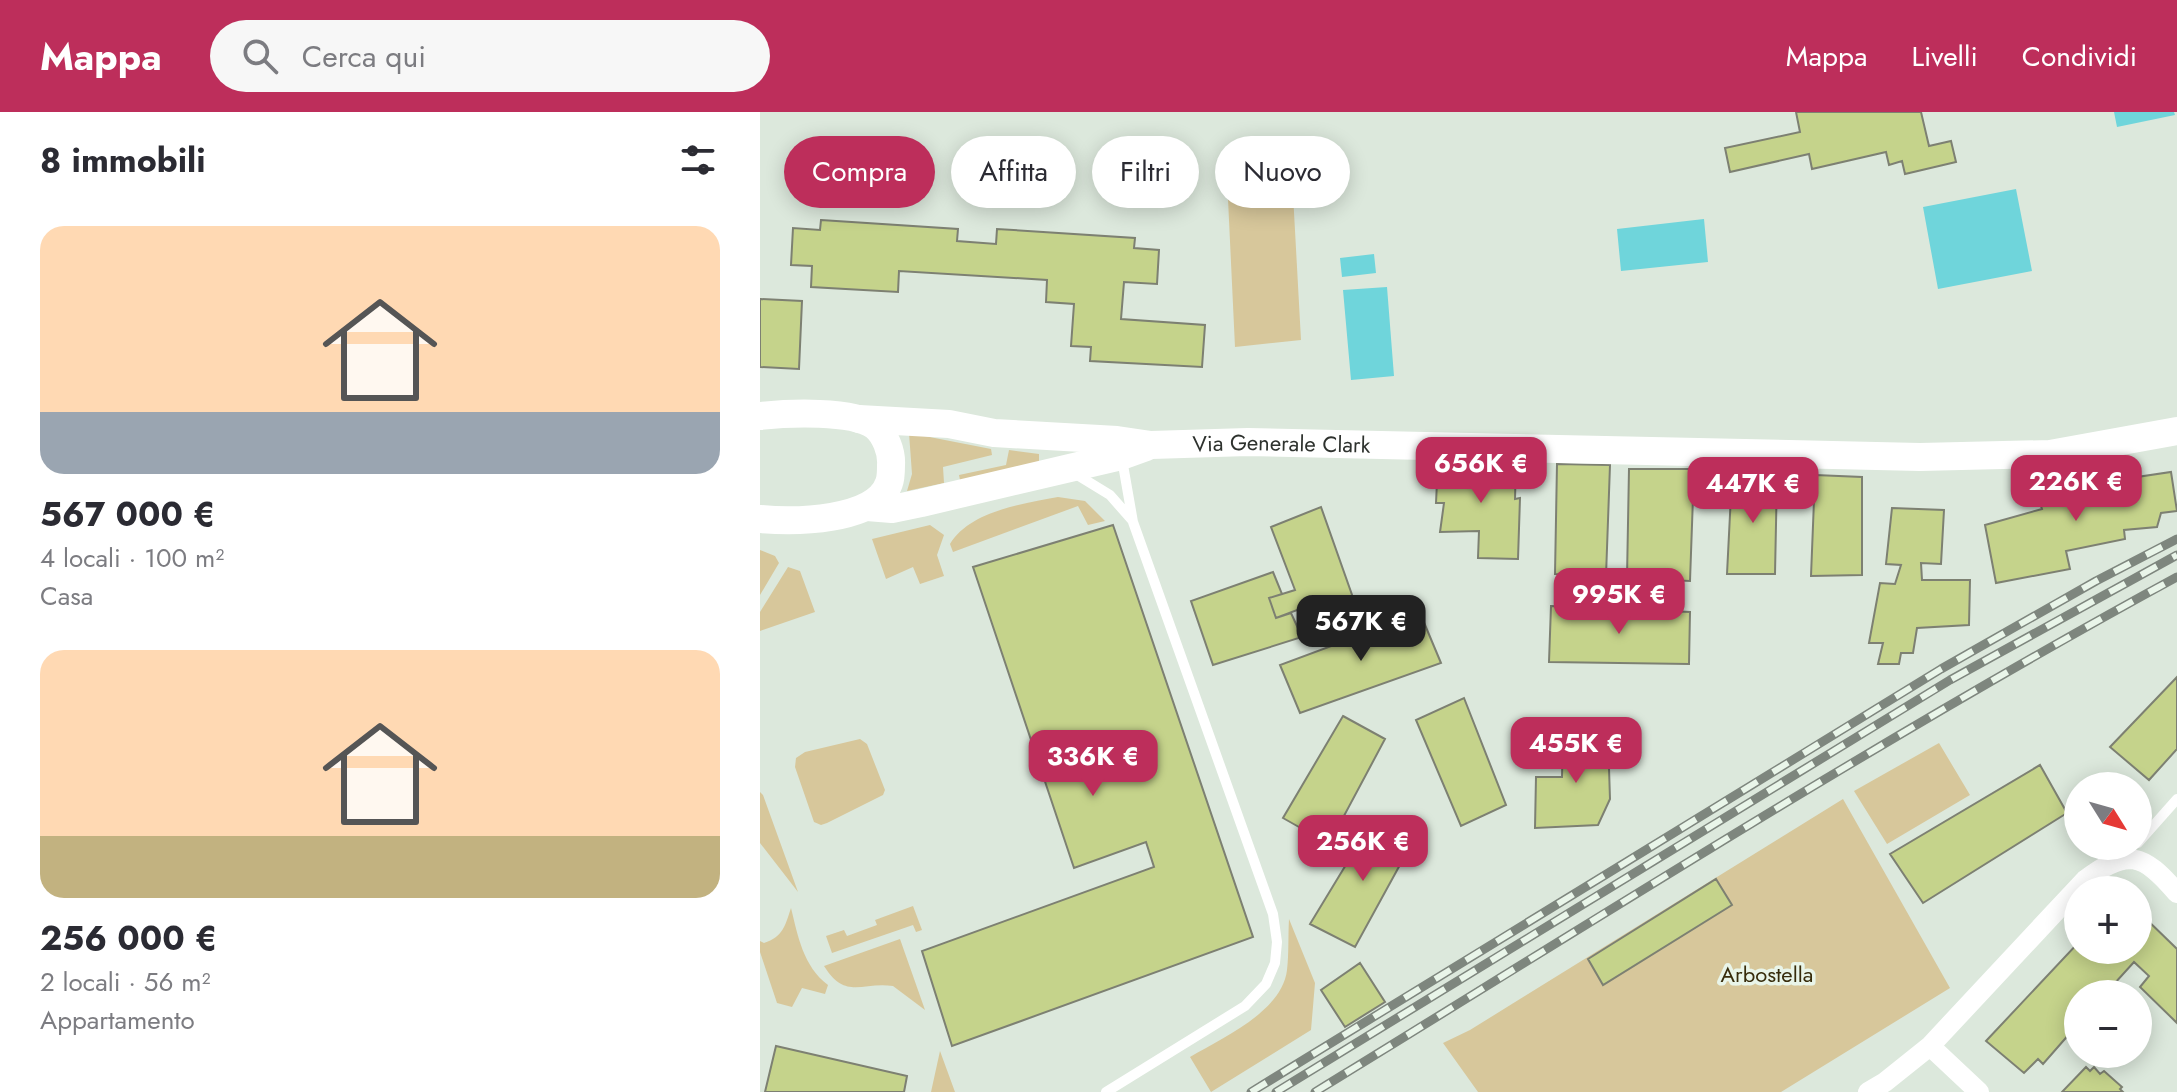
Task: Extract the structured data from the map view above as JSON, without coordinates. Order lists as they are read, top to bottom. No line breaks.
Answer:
{"streets":{"main road":["Via Generale Clark"]},"parks":["Arbostella"],"north":"bottom right","page":{"header":"Mappa","search":"Cerca qui","nav":["Mappa","Livelli","Condividi"],"heading":"8 immobili","chip":["Compra","Affitta","Filtri","Nuovo"],"list":[{"name":"567 000 €","note":"4 locali · 100 m² · Casa"},{"name":"256 000 €","note":"2 locali · 56 m² · Appartamento"}],"price":["656K €","226K €","447K €","995K €","567K €","455K €","336K €","256K €"],"map_buttons":["+","−"]}}
